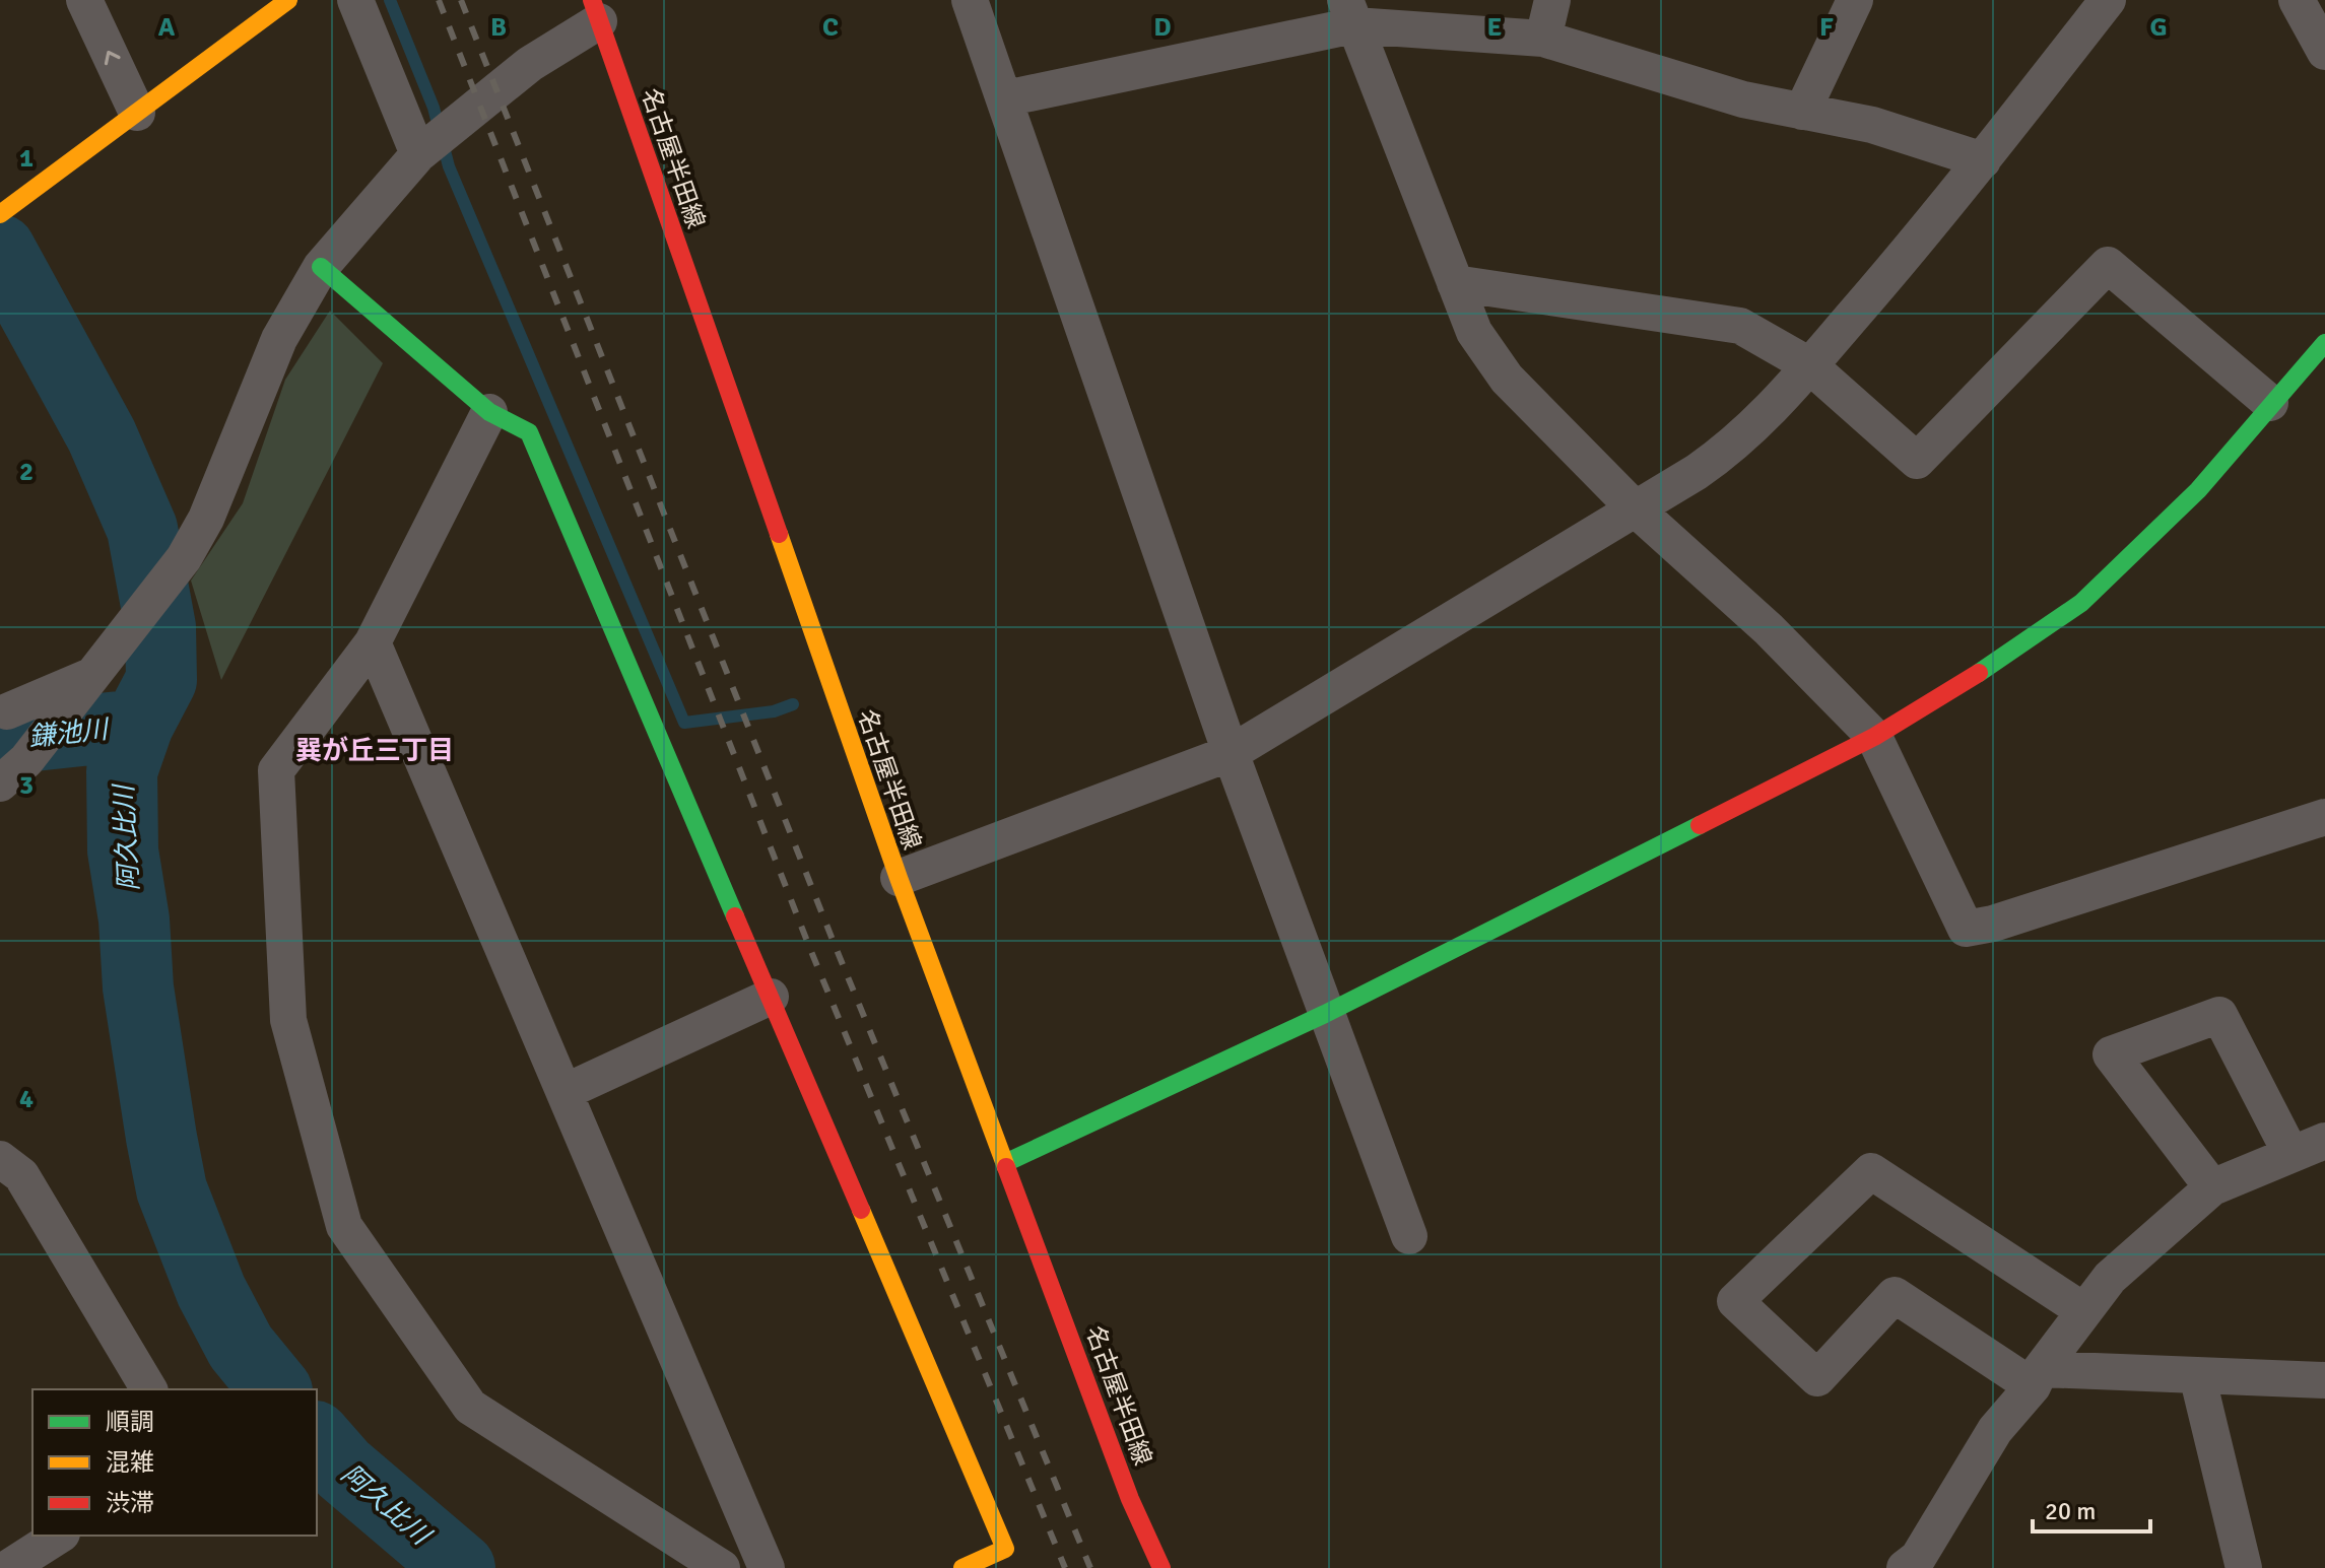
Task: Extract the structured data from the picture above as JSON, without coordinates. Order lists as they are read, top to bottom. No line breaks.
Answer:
{"streets":{"street":["名古屋半田線"]},"districts":["巽が丘三丁目"],"water":["鎌池川","阿久比川"],"legend":["順調","混雑","渋滞"],"scale_bar":"20 m","grid":{"columns":["A","B","C","D","E","F","G"],"rows":["1","2","3","4"]}}
